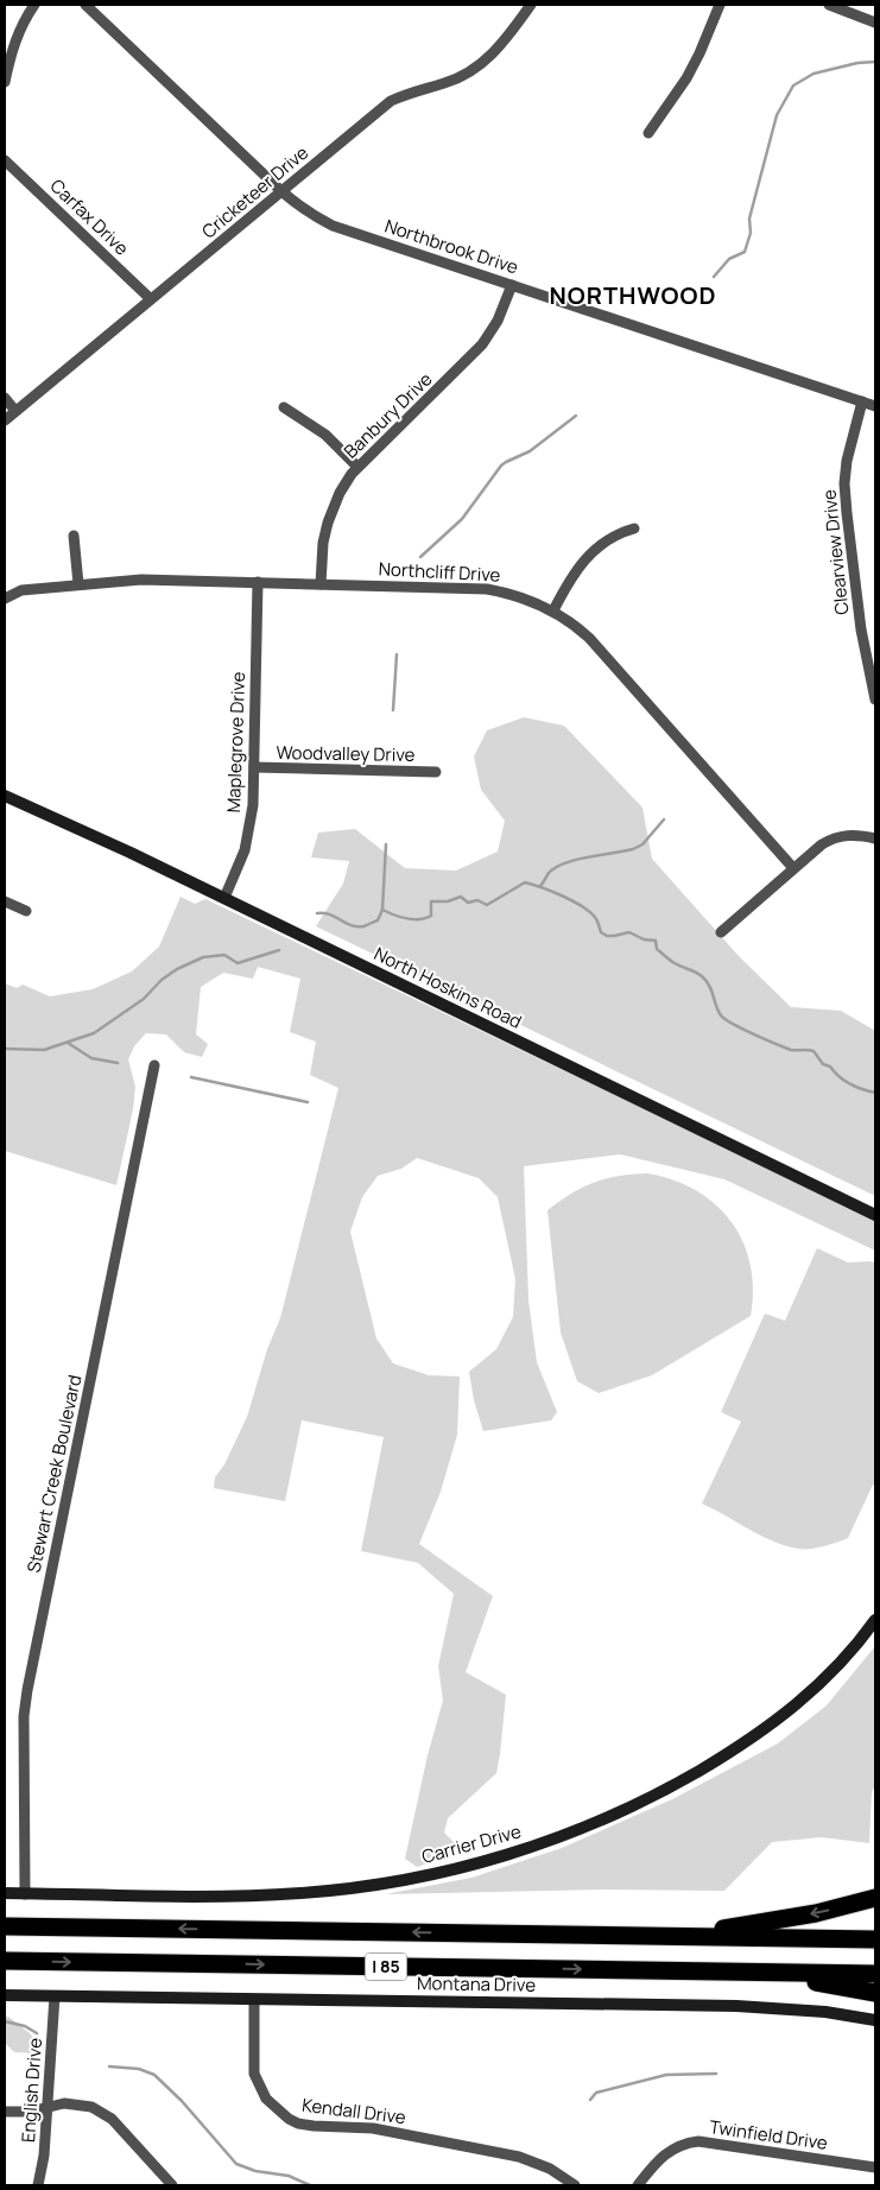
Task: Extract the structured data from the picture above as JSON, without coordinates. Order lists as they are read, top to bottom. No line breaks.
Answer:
{"streets":{"highway":["I 85"],"street":["Cricketeer Drive","Carfax Drive","Northbrook Drive","Banbury Drive","Clearview Drive","Northcliff Drive","Maplegrove Drive","Woodvalley Drive","North Hoskins Road","Stewart Creek Boulevard","Carrier Drive","Montana Drive","English Drive","Kendall Drive","Twinfield Drive"]},"crossings":[["Cricketeer Drive","Carfax Drive"],["Cricketeer Drive","Northbrook Drive"],["Northbrook Drive","Banbury Drive"],["Northbrook Drive","Clearview Drive"],["Banbury Drive","Northcliff Drive"],["Northcliff Drive","Maplegrove Drive"],["Maplegrove Drive","Woodvalley Drive"],["Maplegrove Drive","North Hoskins Road"],["Stewart Creek Boulevard","Carrier Drive"],["Montana Drive","English Drive"],["Montana Drive","Kendall Drive"]],"districts":["NORTHWOOD"]}
